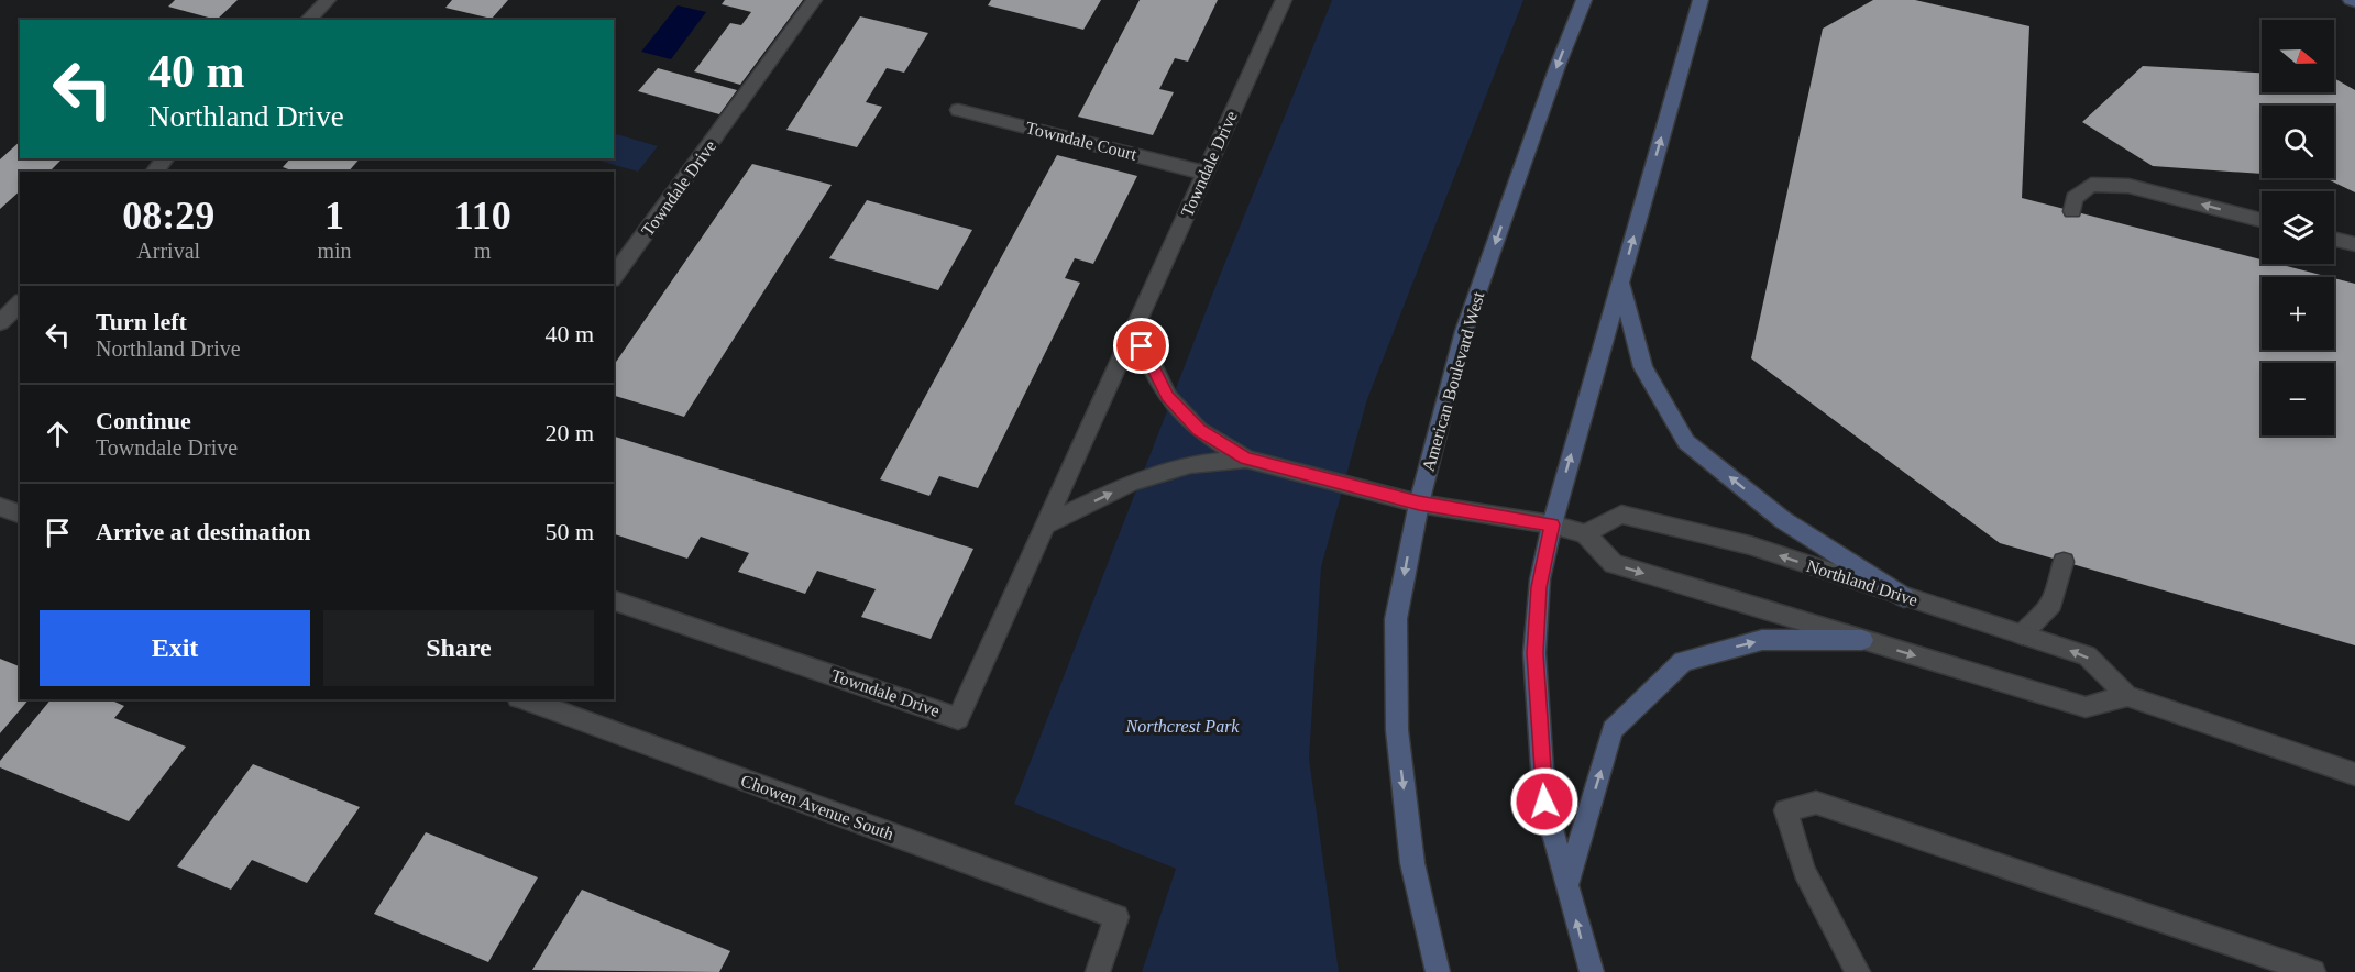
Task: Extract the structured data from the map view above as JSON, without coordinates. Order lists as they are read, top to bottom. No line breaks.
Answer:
{"streets":{"main road":["American Boulevard West"],"street":["Towndale Court","Towndale Drive","Northland Drive","Chowen Avenue South"]},"crossings":[["Towndale Court","Towndale Drive"]],"parks":["Northcrest Park"],"north":"right","page":{"map_buttons":["+","−"],"turn":["40 m","Northland Drive"],"eta":["08:29","Arrival","1","min","110","m"],"list":[{"name":"Turn left","note":"Northland Drive","value":"40 m"},{"name":"Continue","note":"Towndale Drive","value":"20 m"},{"name":"Arrive at destination","value":"50 m"}],"buttons":["Exit","Share"]}}
